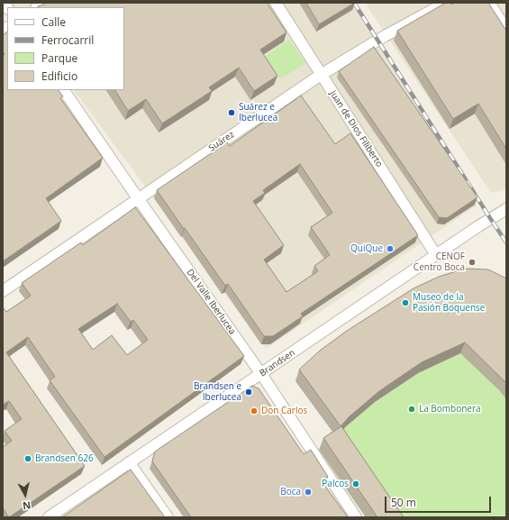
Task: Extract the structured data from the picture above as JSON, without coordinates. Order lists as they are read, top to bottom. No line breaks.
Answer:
{"streets":{"street":["Juan de Dios Filiberto","Suárez","Del Valle Iberlucea","Brandsen"]},"crossings":[["Juan de Dios Filiberto","Suárez"],["Juan de Dios Filiberto","Brandsen"],["Suárez","Del Valle Iberlucea"],["Del Valle Iberlucea","Brandsen"]],"places":["Suárez e Iberlucea","QuiQue","CENOF Centro Boca","Museo de la Pasión Boquense","Brandsen e Iberlucea","La Bombonera","Don Carlos","Brandsen 626","Palcos","Boca"],"legend":["Calle","Ferrocarril","Parque","Edificio"],"scale_bar":"50 m","north":"bottom"}
